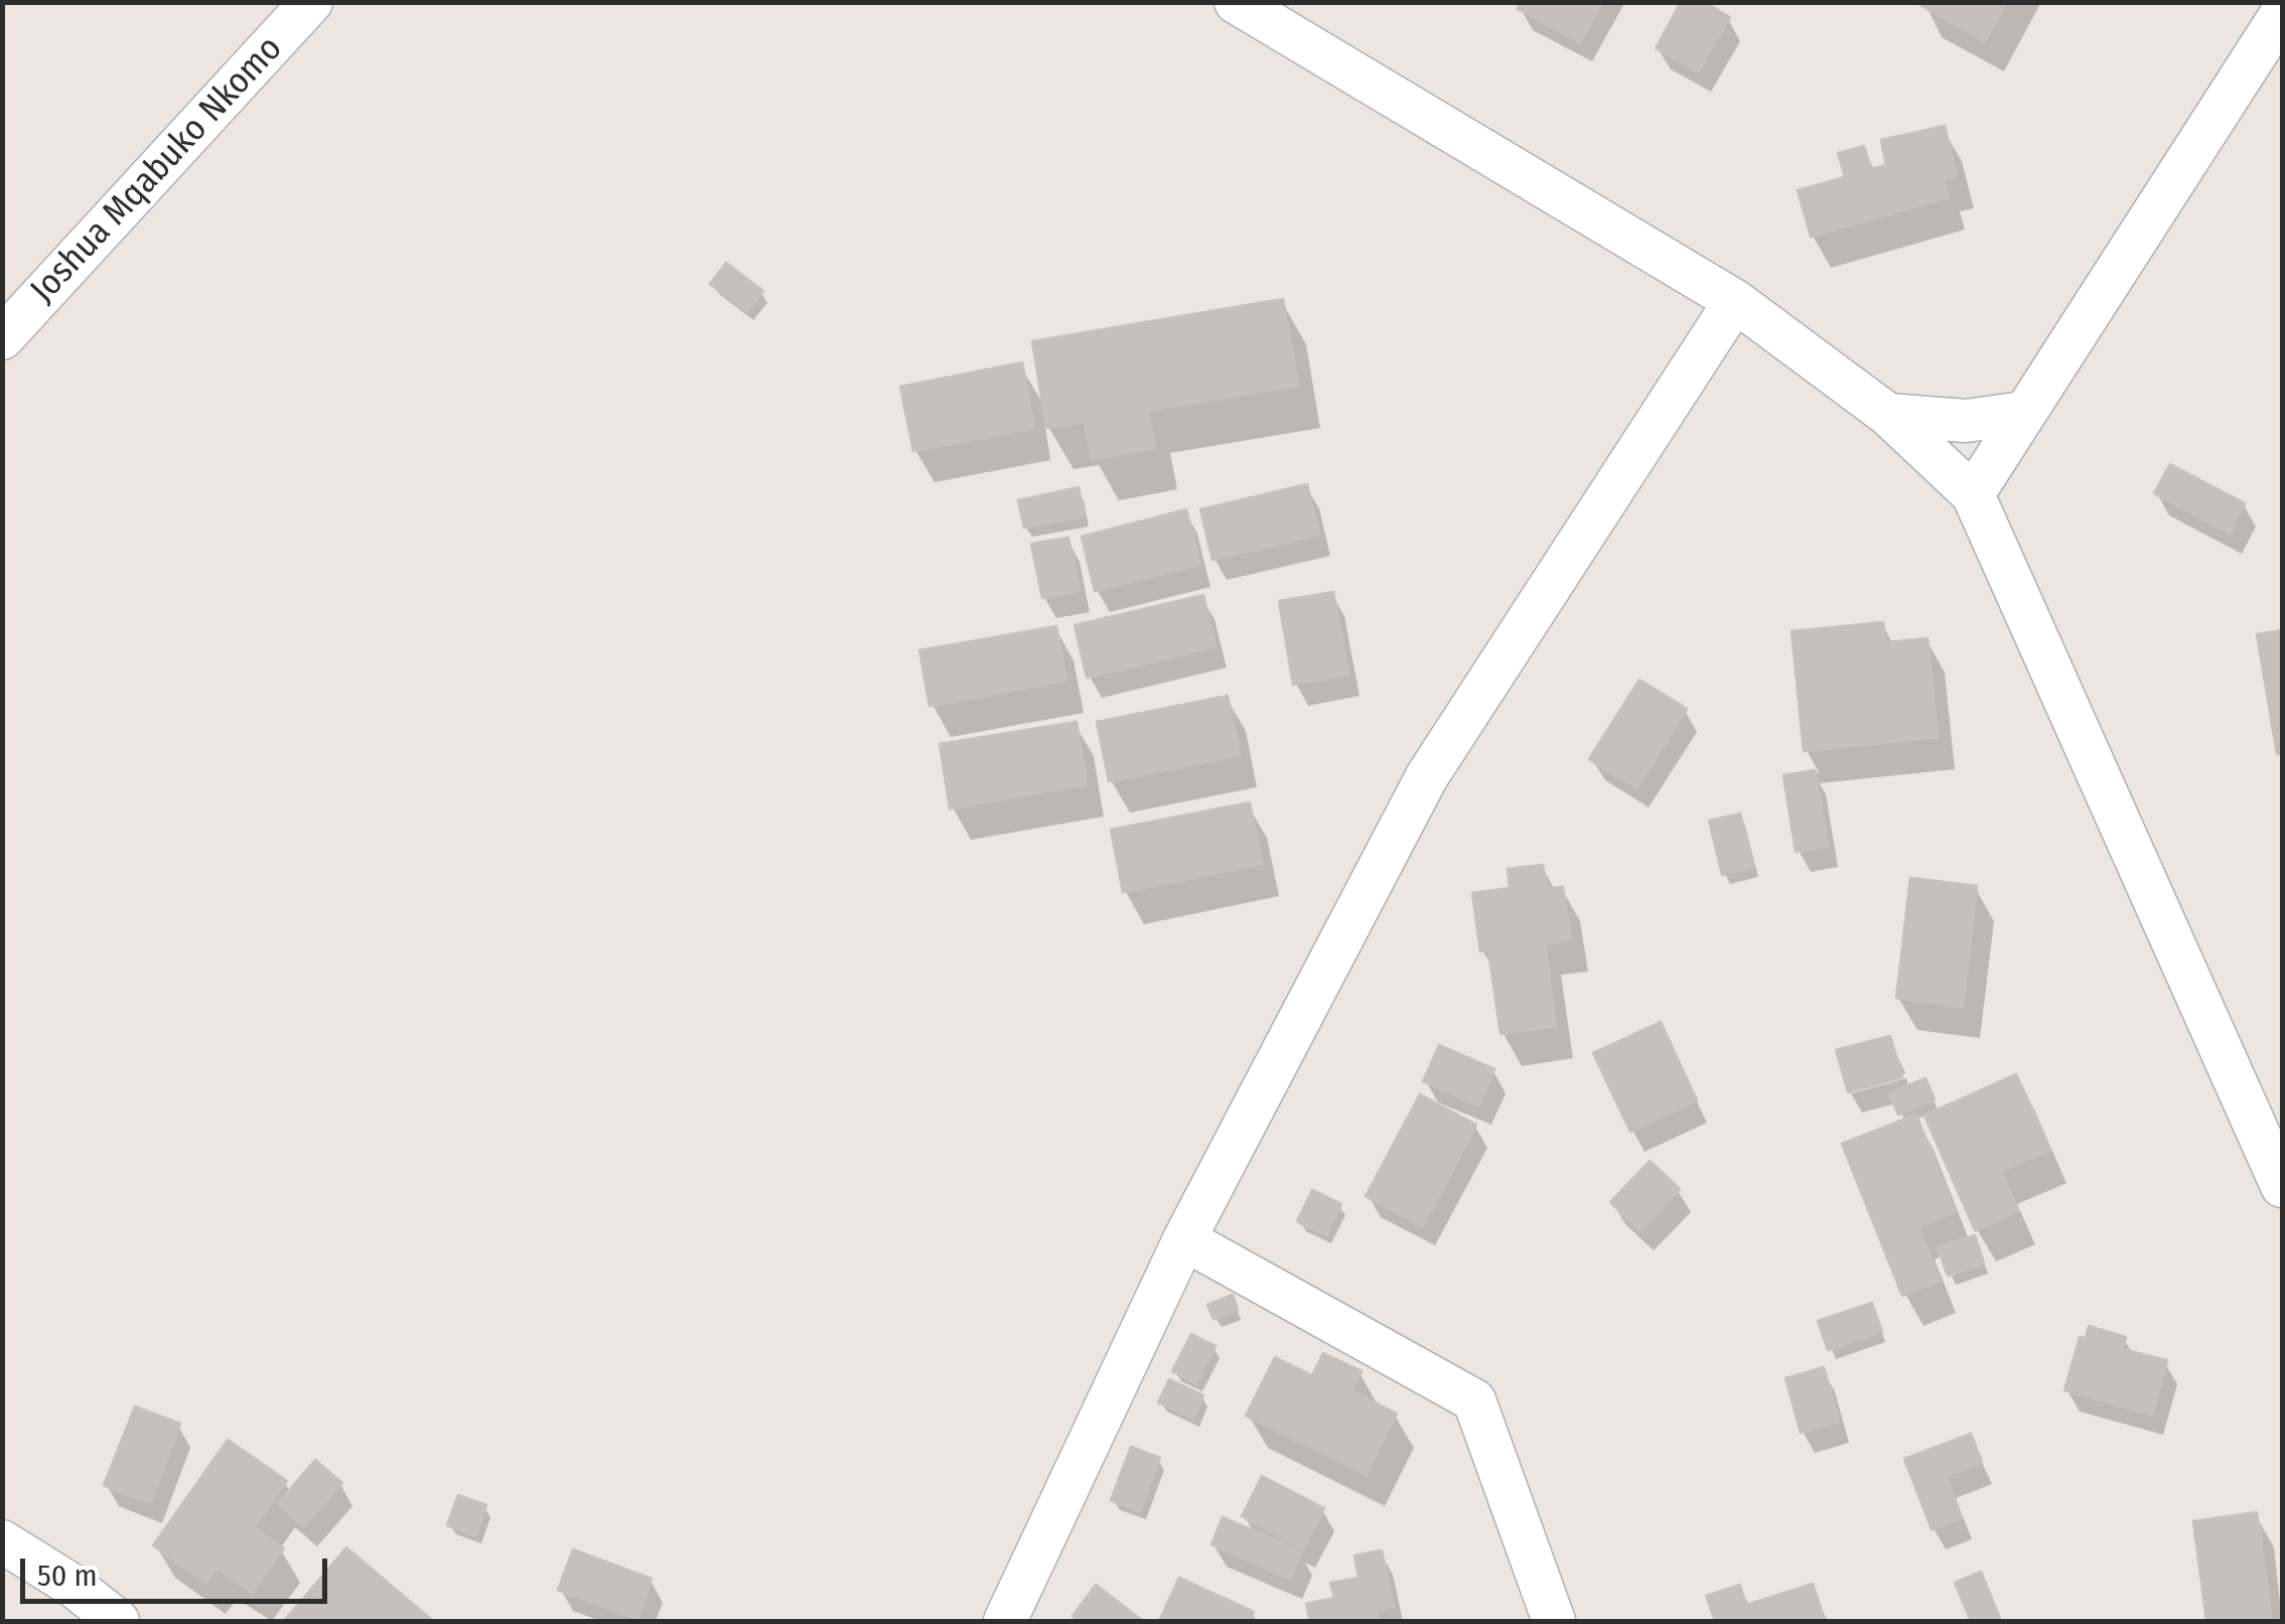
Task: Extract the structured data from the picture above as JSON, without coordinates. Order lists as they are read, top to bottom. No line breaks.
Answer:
{"streets":{"street":["Joshua Mqabuko Nkomo"]},"scale_bar":"50 m"}
